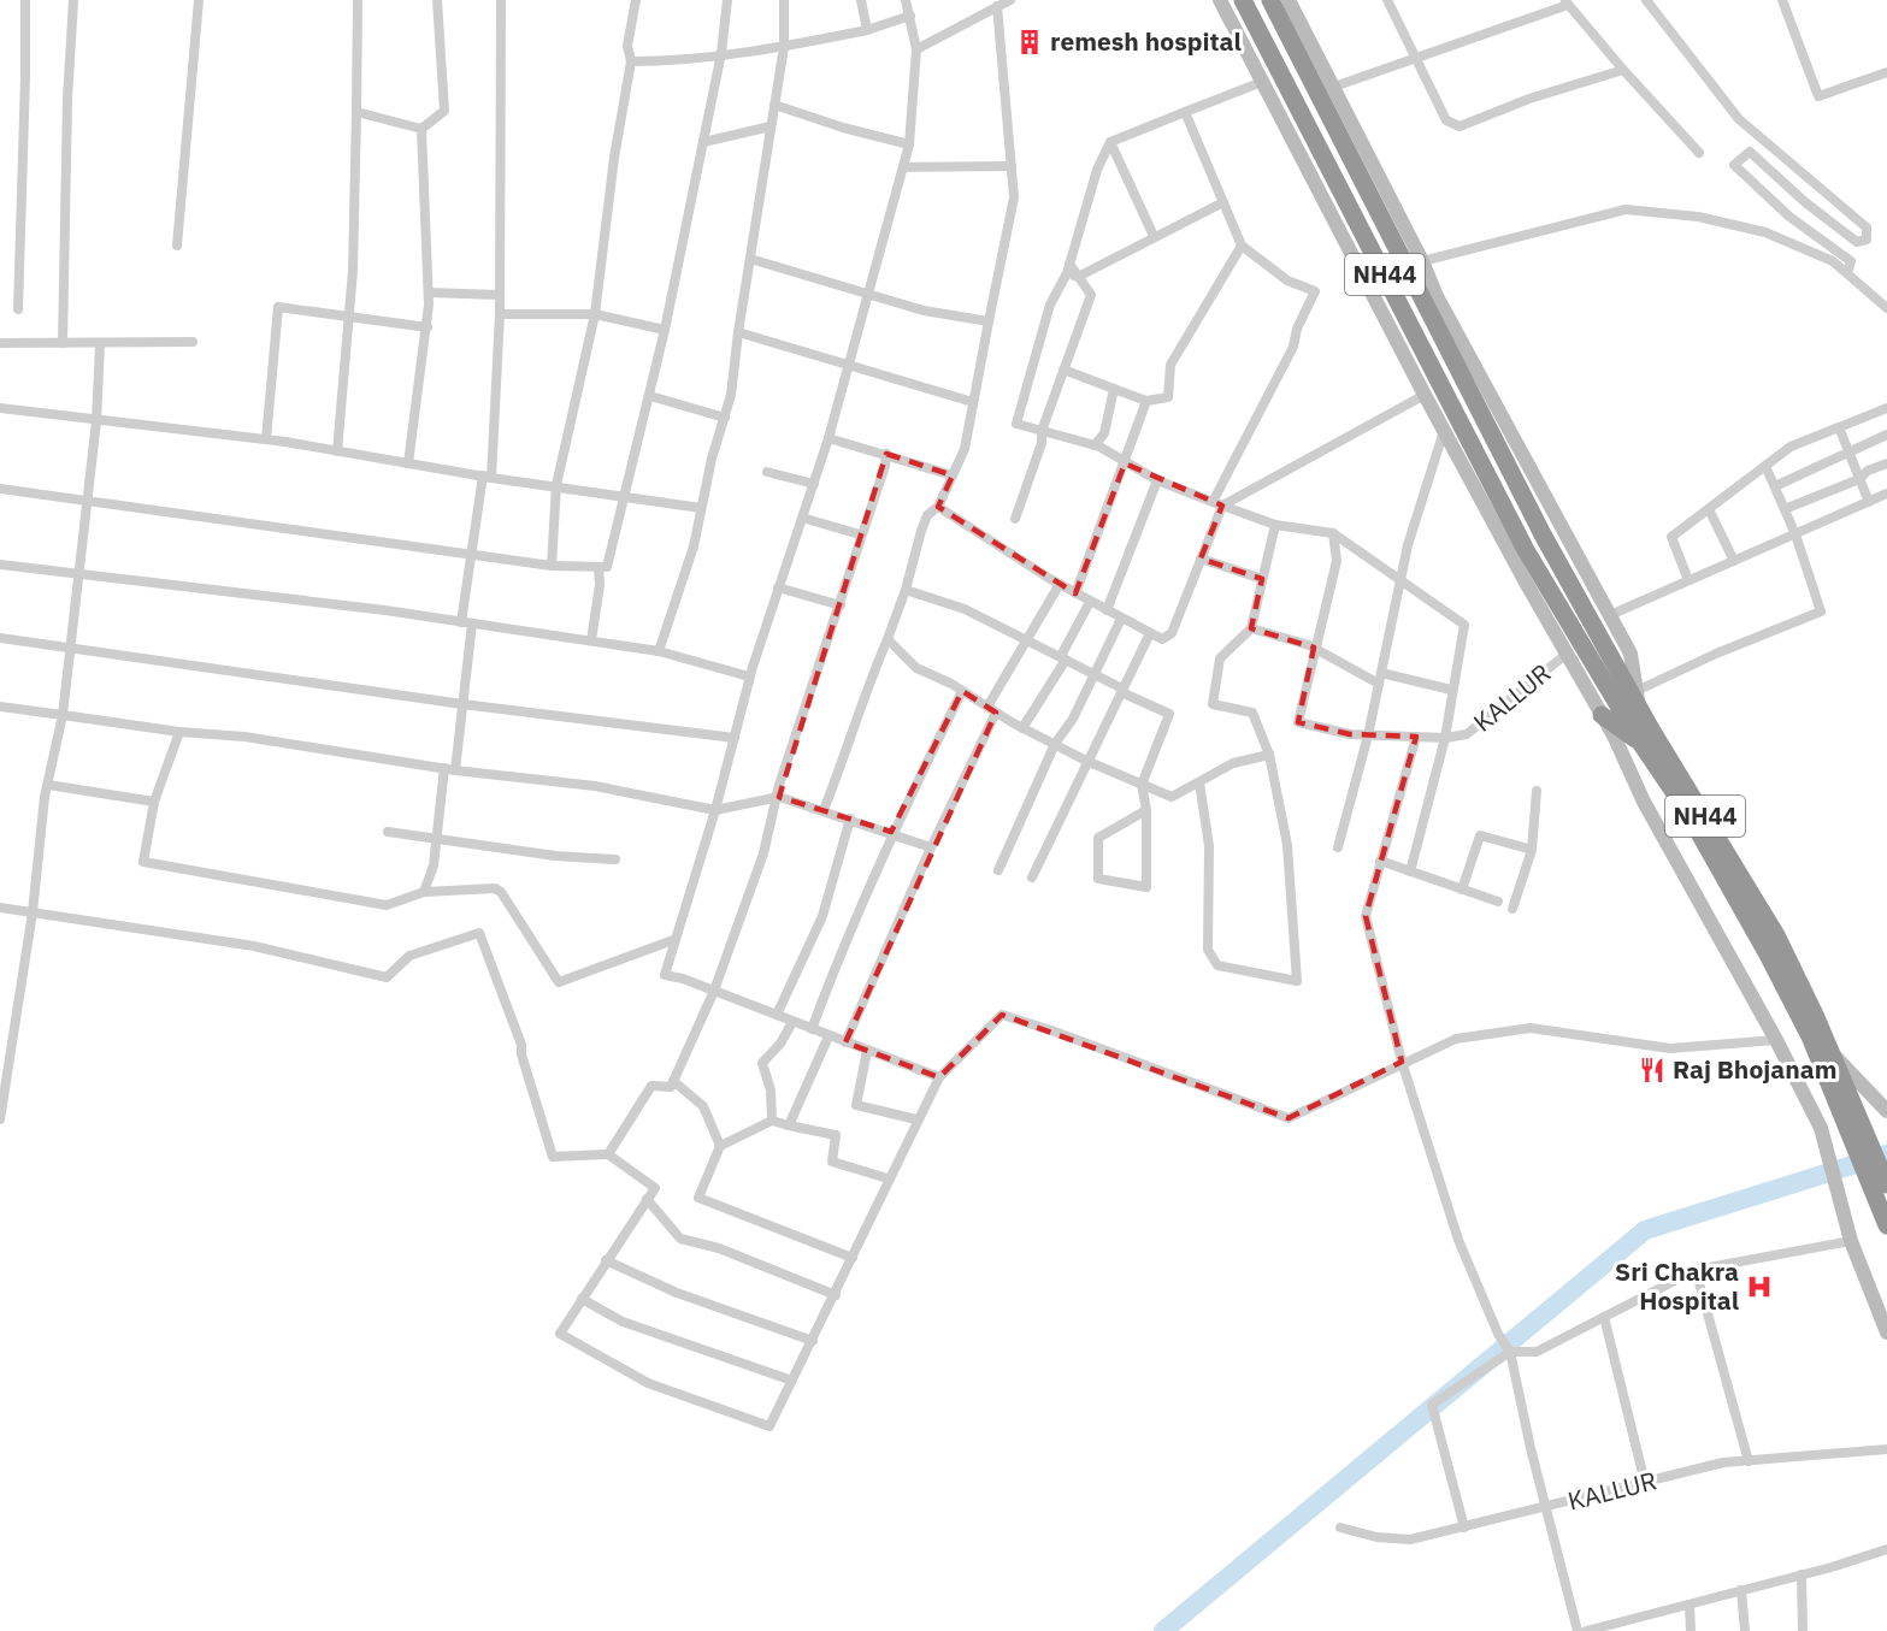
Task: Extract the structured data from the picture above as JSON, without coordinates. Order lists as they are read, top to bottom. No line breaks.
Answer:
{"streets":{"highway":["NH44"],"street":["KALLUR"]},"places":{"building":["remesh hospital"],"restaurant":["Raj Bhojanam"],"hospital":["Sri Chakra Hospital"]}}
